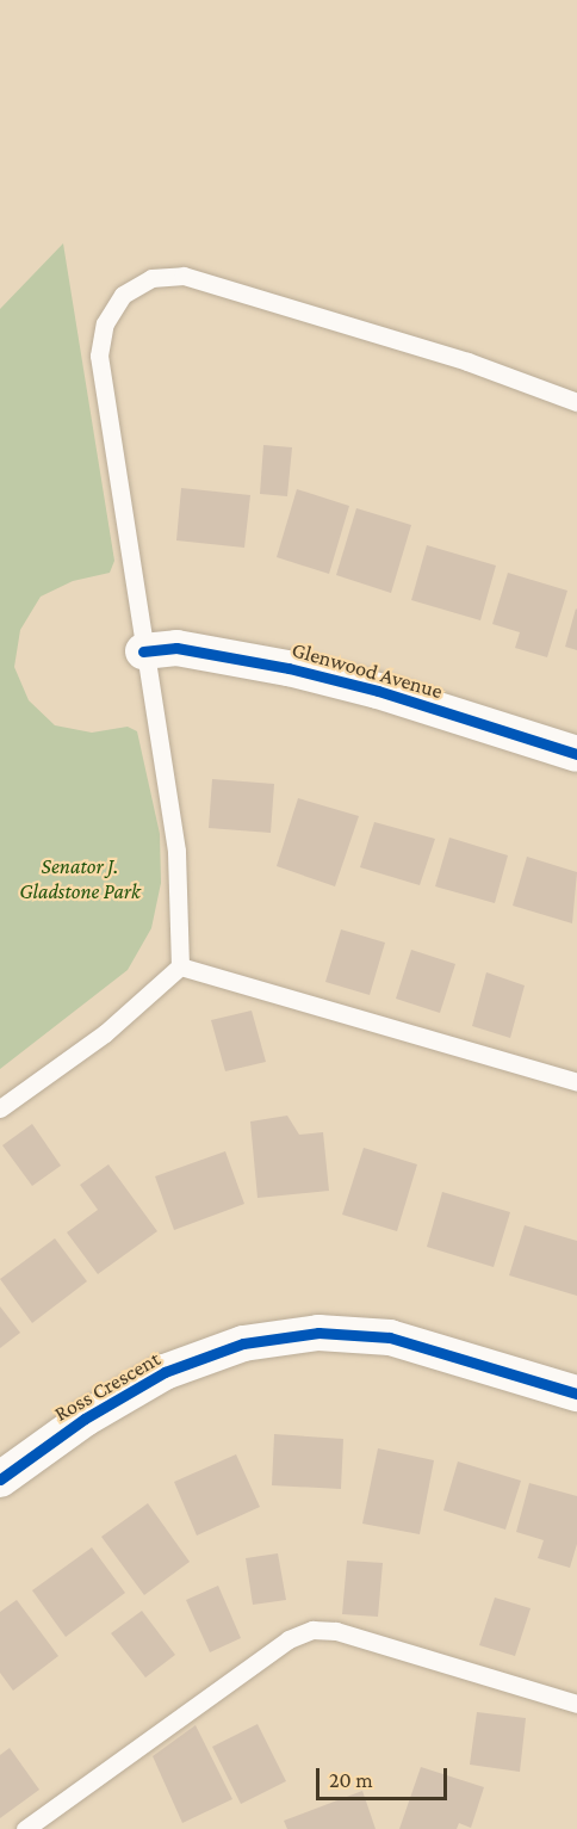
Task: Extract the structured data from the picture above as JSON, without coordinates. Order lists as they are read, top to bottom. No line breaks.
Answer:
{"streets":{"street":["Glenwood Avenue","Ross Crescent"]},"parks":["Senator J. Gladstone Park"],"scale_bar":"20 m"}
